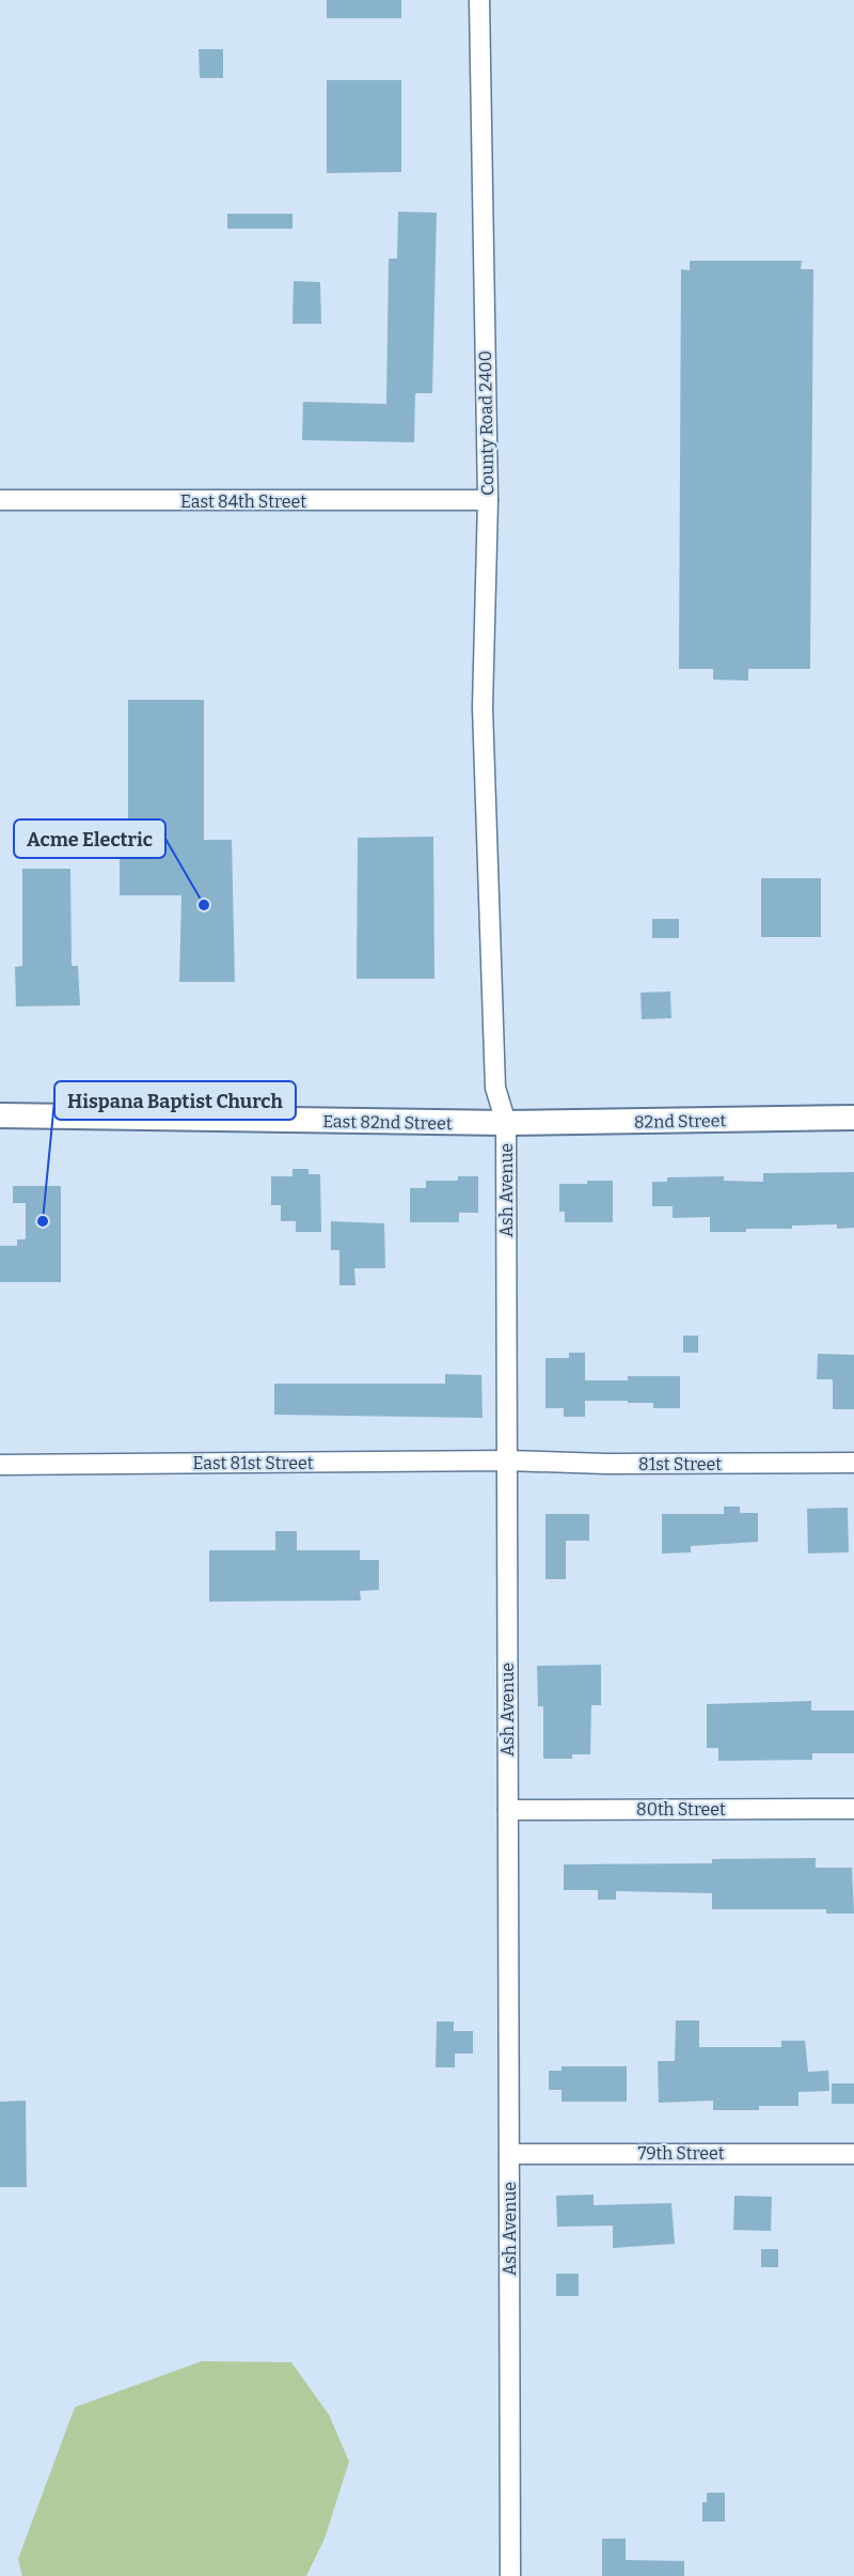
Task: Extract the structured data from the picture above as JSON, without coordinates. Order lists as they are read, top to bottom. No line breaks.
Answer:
{"streets":{"street":["County Road 2400","East 84th Street","82nd Street","East 82nd Street","Ash Avenue","East 81st Street","81st Street","80th Street","79th Street"]},"crossings":[["County Road 2400","East 84th Street"],["County Road 2400","Ash Avenue"],["82nd Street","East 82nd Street"],["82nd Street","Ash Avenue"],["East 82nd Street","Ash Avenue"],["Ash Avenue","East 81st Street"],["Ash Avenue","81st Street"],["Ash Avenue","80th Street"],["Ash Avenue","79th Street"],["East 81st Street","81st Street"]],"places":["Acme Electric","Hispana Baptist Church"]}
